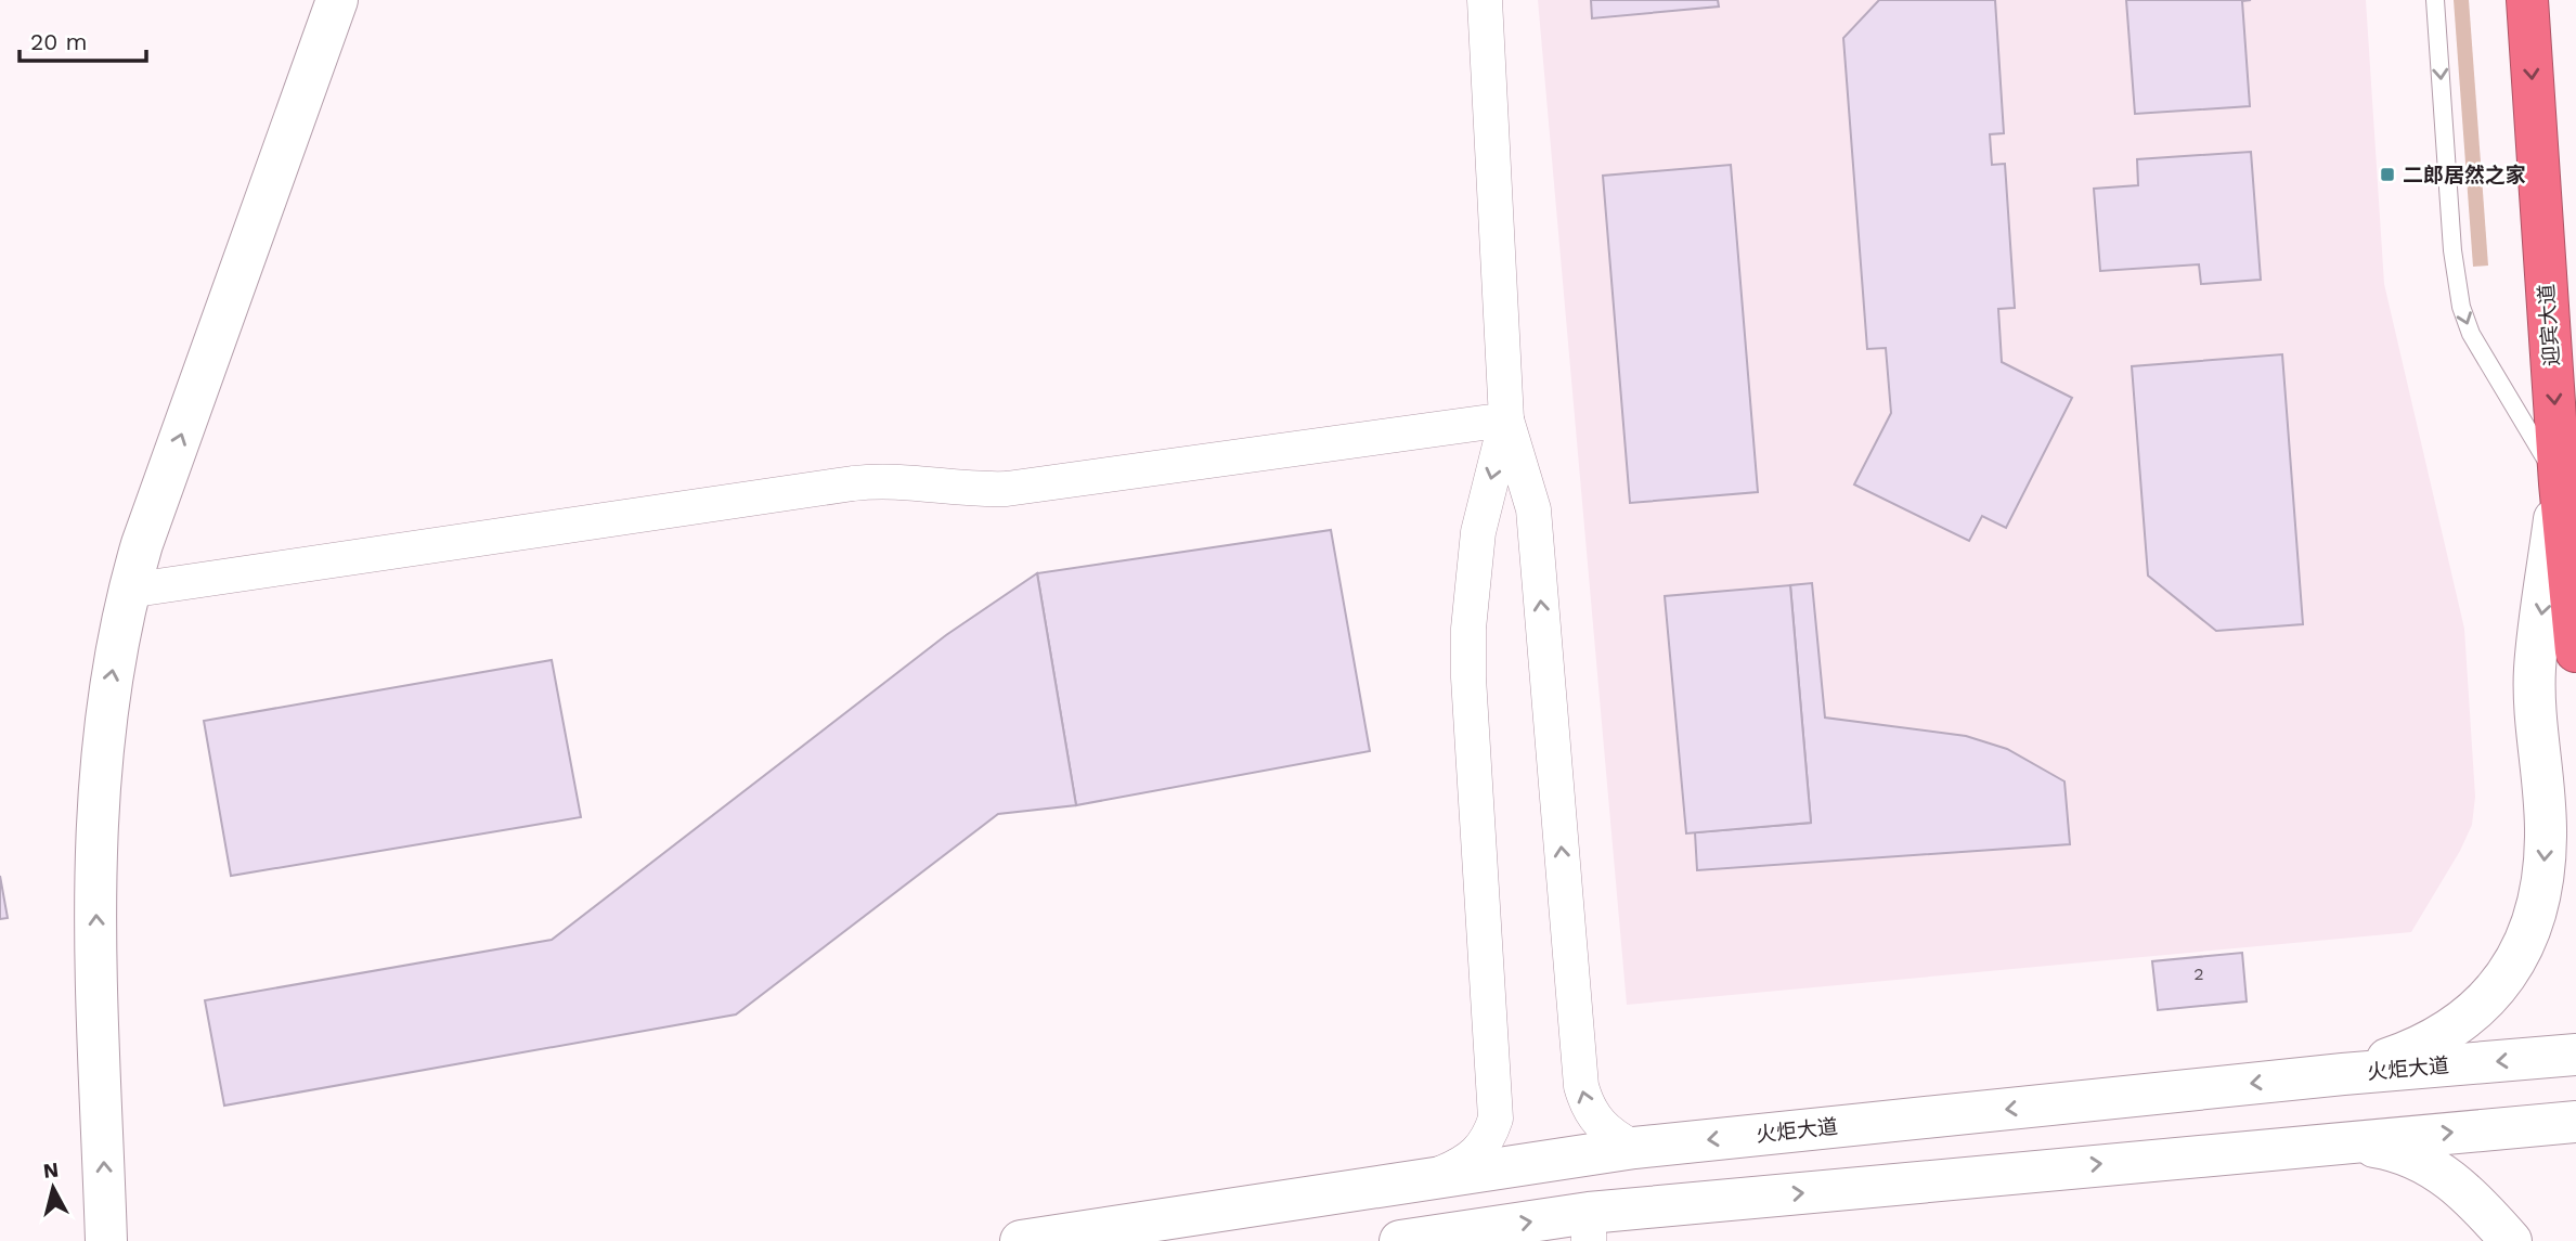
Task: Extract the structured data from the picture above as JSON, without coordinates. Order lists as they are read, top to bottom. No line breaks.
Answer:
{"streets":{"highway":["迎宾大道"],"main road":["火炬大道"]},"one_way":["迎宾大道"],"places":{"transit":["二郎居然之家"]},"house_numbers":["2"],"scale_bar":"20 m","north":"top"}
